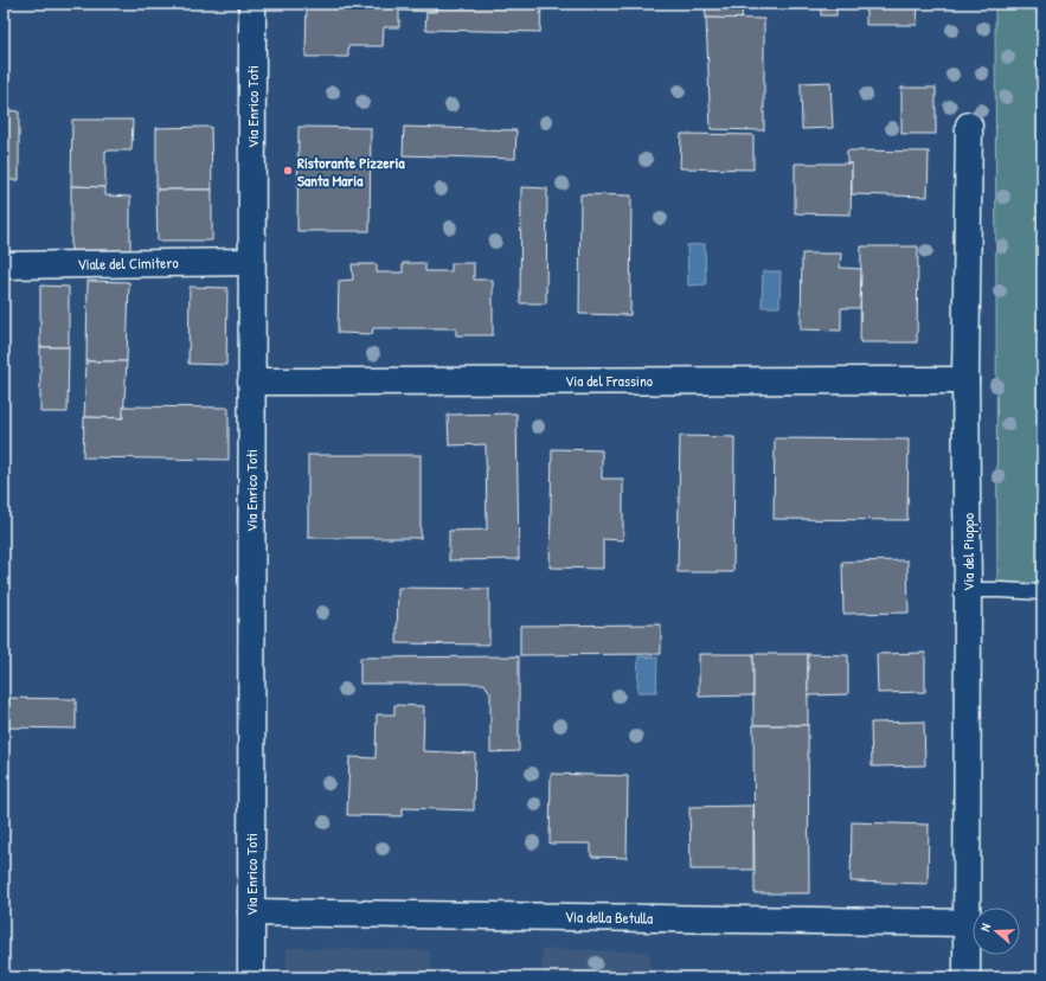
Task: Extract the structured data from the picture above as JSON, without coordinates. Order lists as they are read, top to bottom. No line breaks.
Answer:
{"streets":{"street":["Via Enrico Toti","Viale del Cimitero","Via del Frassino","Via del Pioppo","Via della Betulla"]},"crossings":[["Via Enrico Toti","Viale del Cimitero"],["Via Enrico Toti","Via del Frassino"],["Via Enrico Toti","Via della Betulla"],["Via del Frassino","Via del Pioppo"],["Via del Pioppo","Via della Betulla"]],"places":["Ristorante Pizzeria Santa Maria"],"north":"left"}
